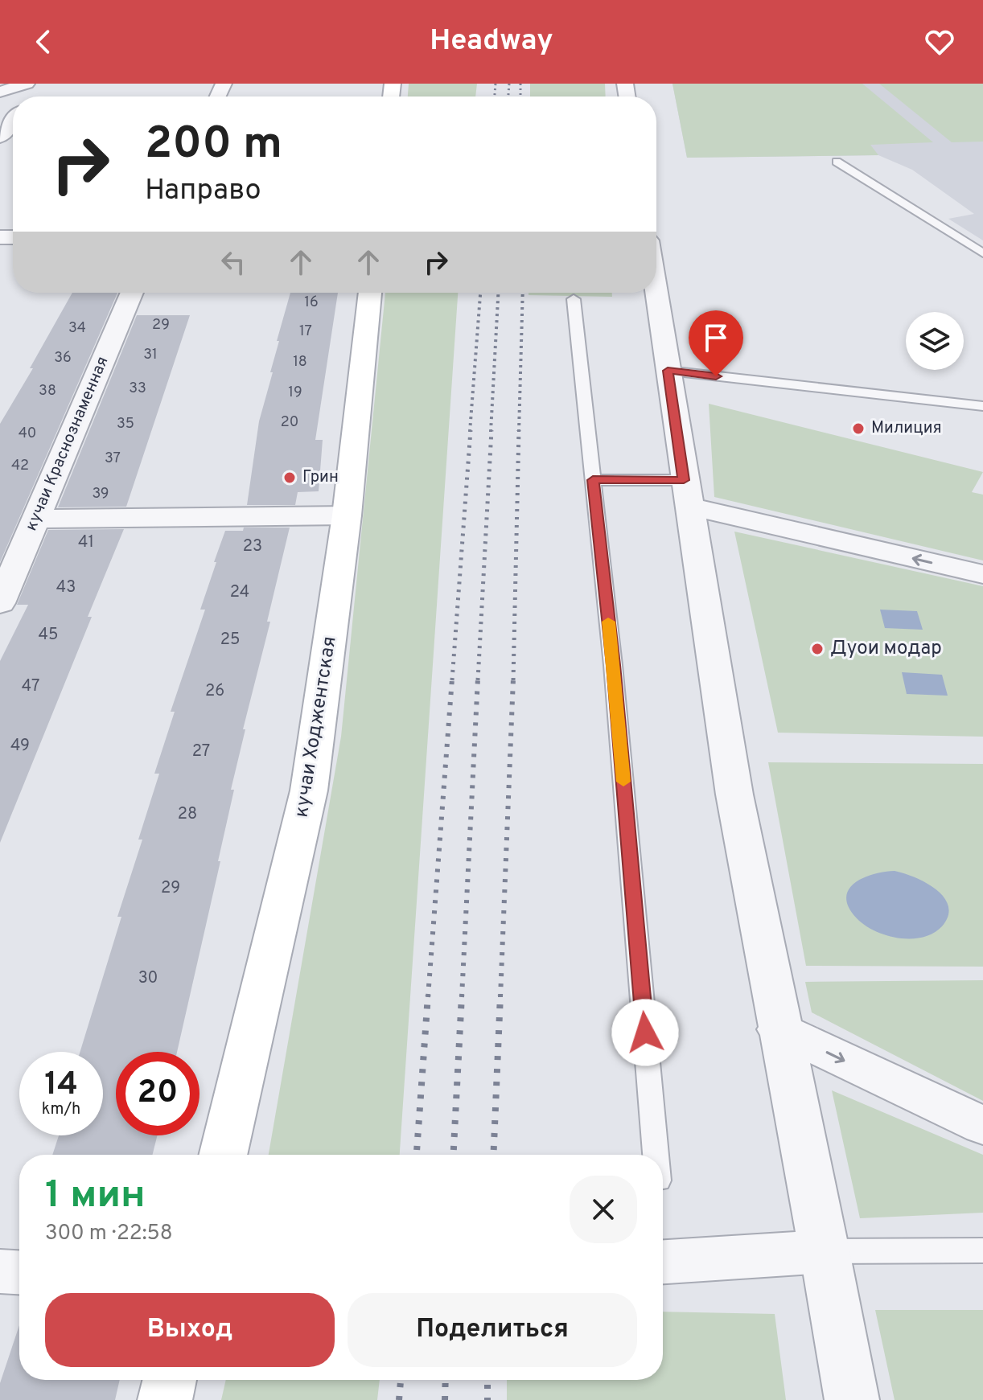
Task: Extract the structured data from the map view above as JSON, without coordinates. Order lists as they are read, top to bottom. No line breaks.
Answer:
{"streets":{"main road":["кучаи Ходжентская"],"street":["кучаи Краснознаменная"]},"places":["Милиция","Грин","Дуои модар"],"house_numbers":["16","29","34","17","31","36","18","33","38","19","20","35","40","37","42","39","41","23","43","24","45","25","47","26","49","27","28","29","30"],"page":{"header":"Headway","turn":["200 m","Направо"],"speed":"14 km/h","limit":"20","heading":["1 мин","300 m · 22:58"],"buttons":["Выход","Поделиться"]}}
